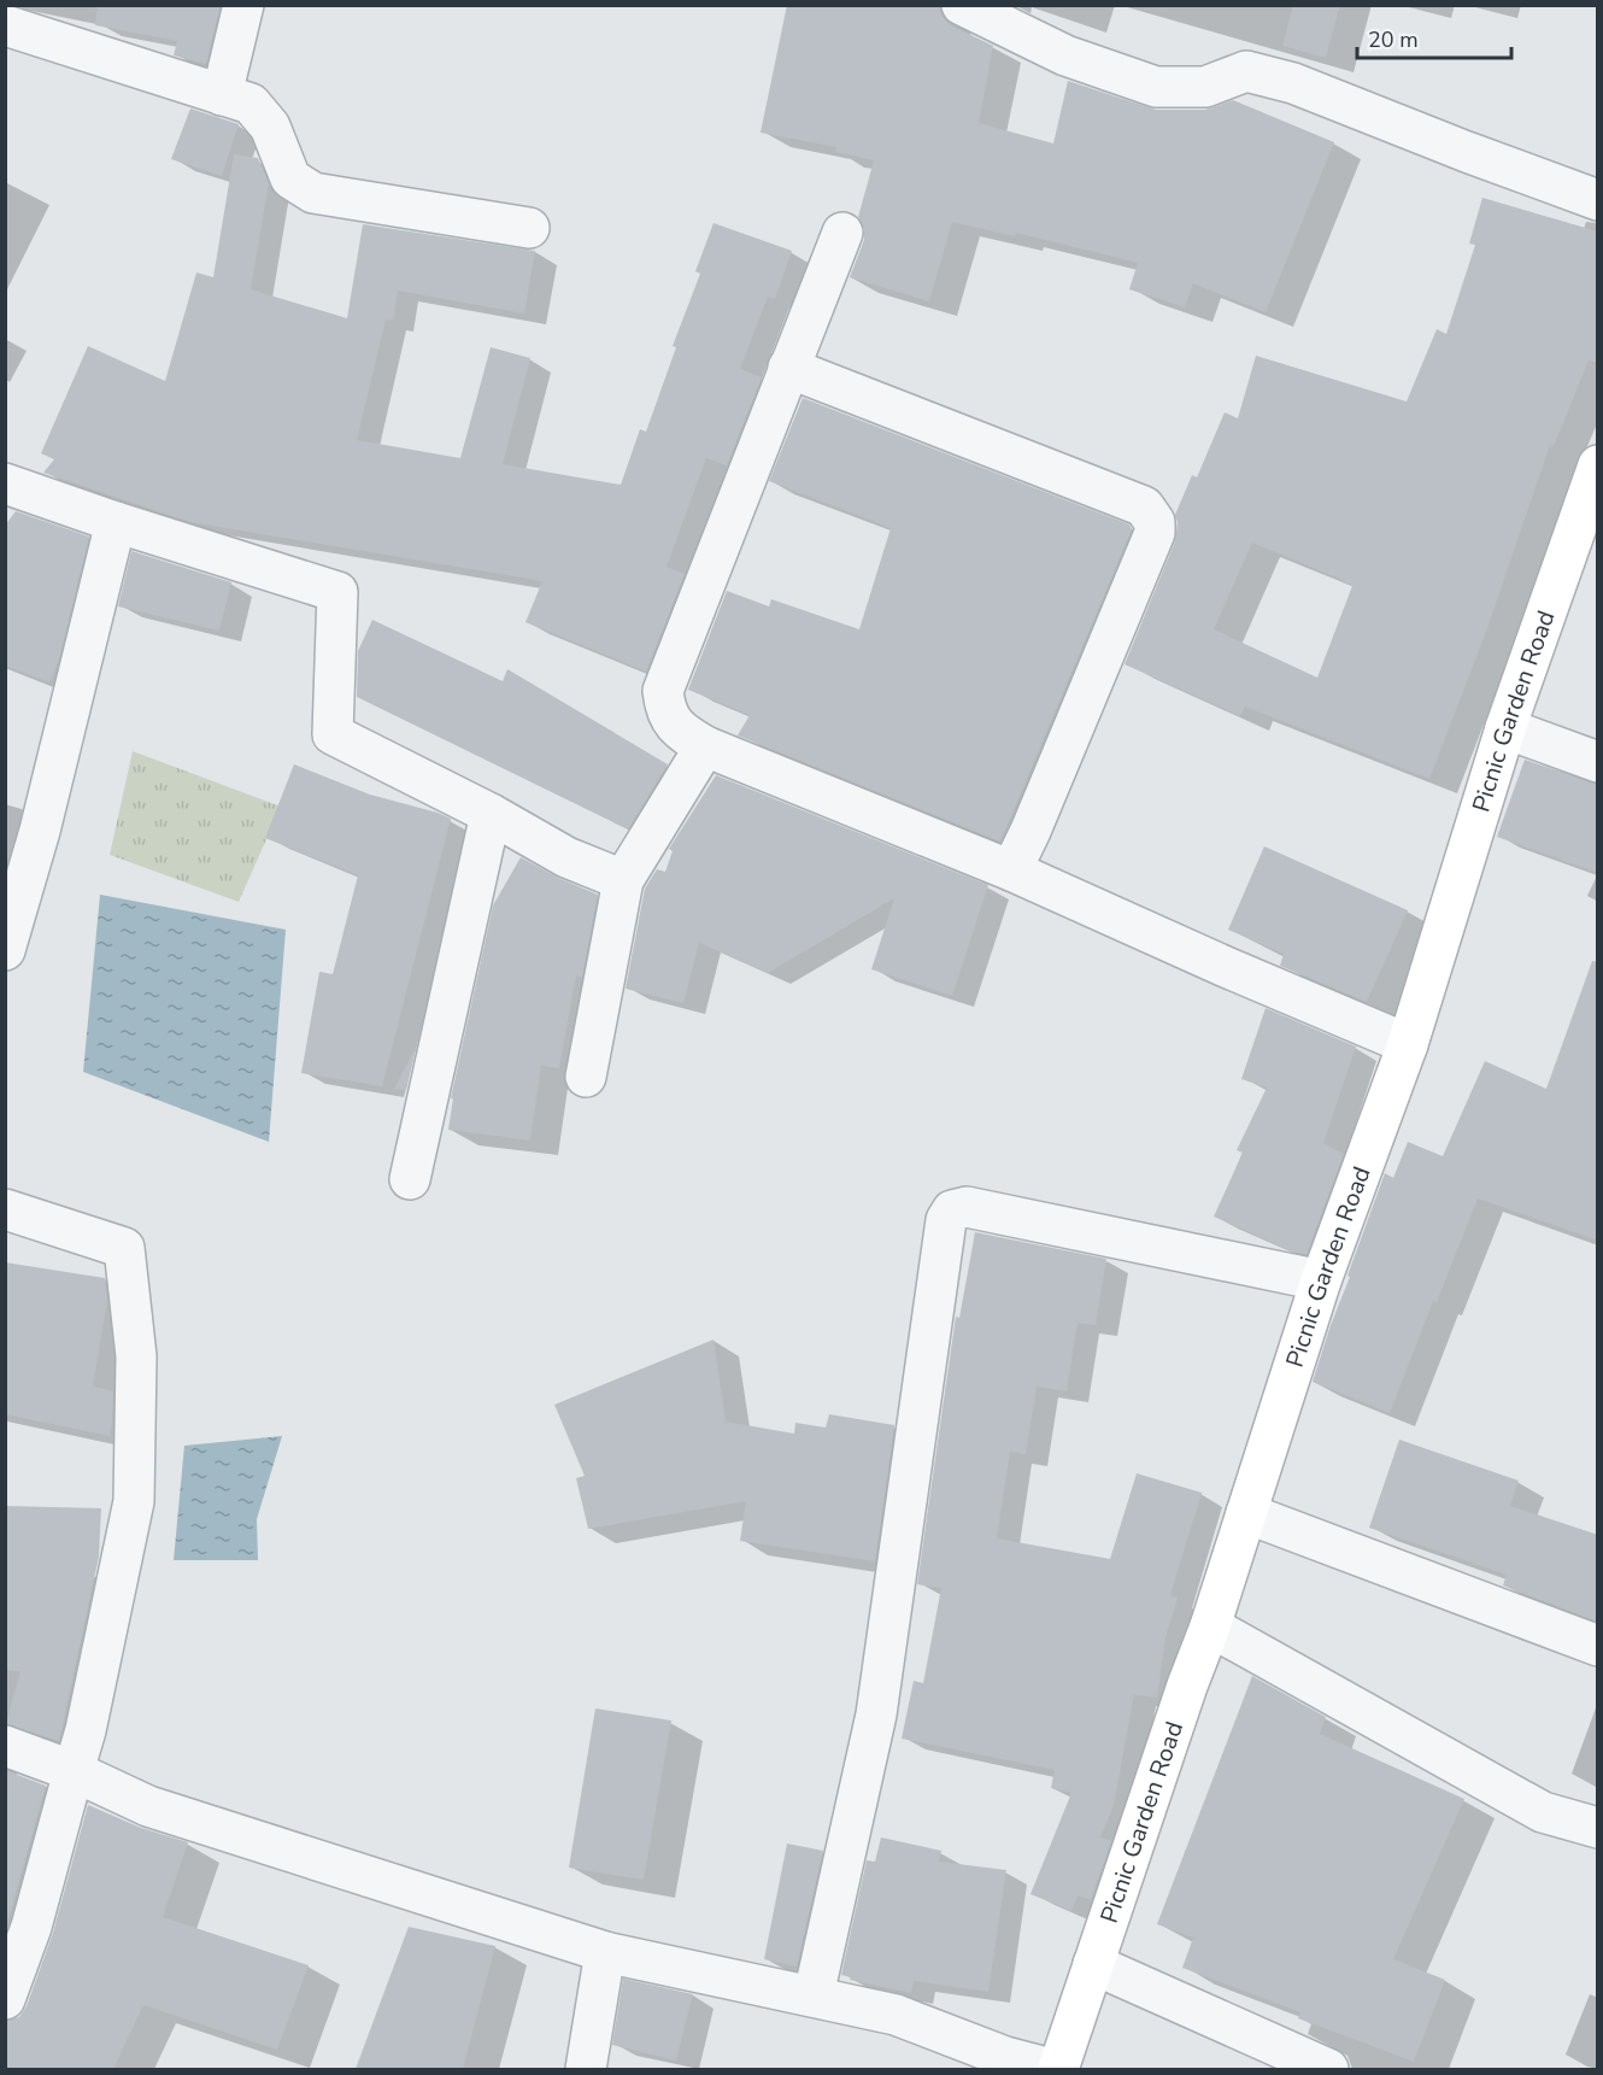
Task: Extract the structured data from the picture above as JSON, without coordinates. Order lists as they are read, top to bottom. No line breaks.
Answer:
{"streets":{"main road":["Picnic Garden Road"]},"scale_bar":"20 m"}
